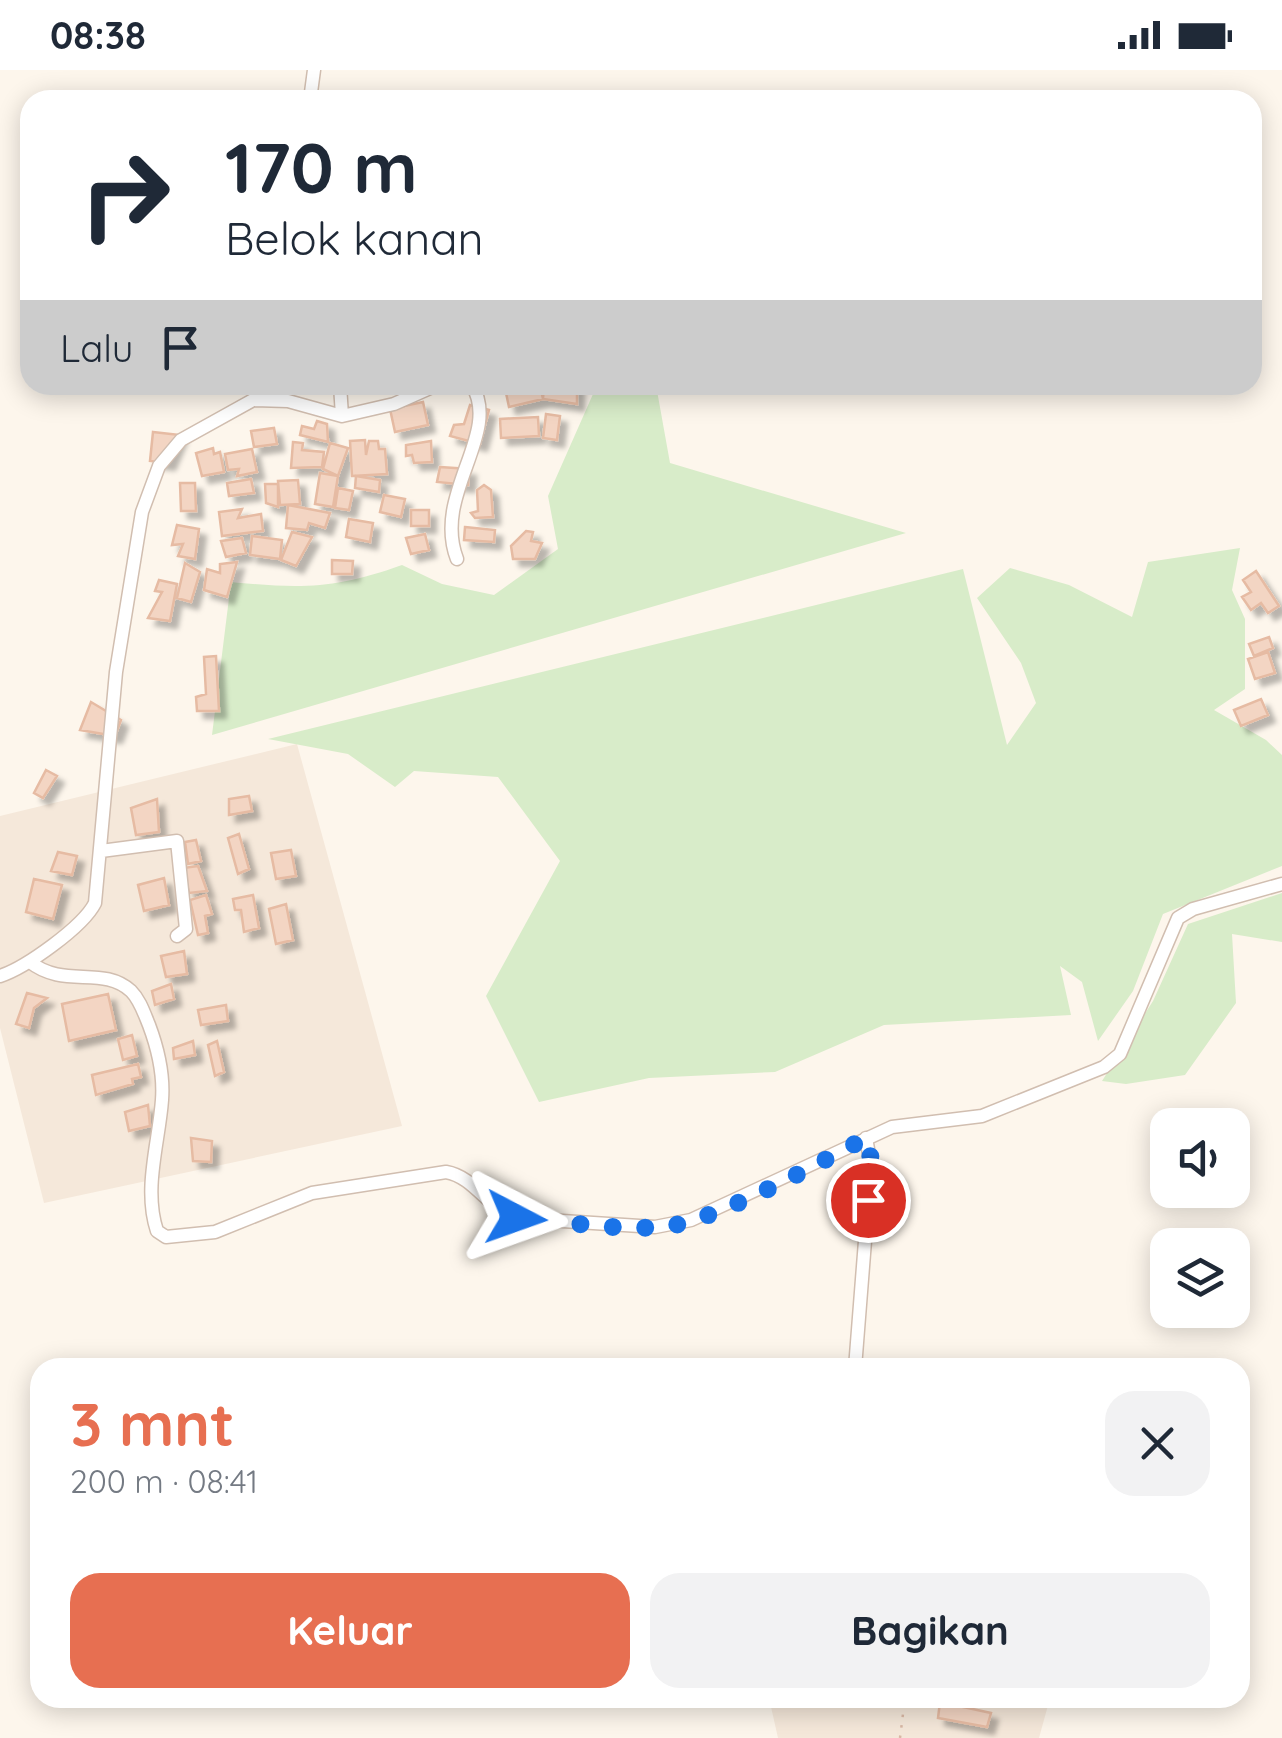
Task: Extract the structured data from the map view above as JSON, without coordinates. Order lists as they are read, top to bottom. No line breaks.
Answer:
{"page":{"status":"08:38","turn":["170 m","Belok kanan"],"then":"Lalu","heading":["3 mnt","200 m · 08:41"],"buttons":["Keluar","Bagikan"]}}
